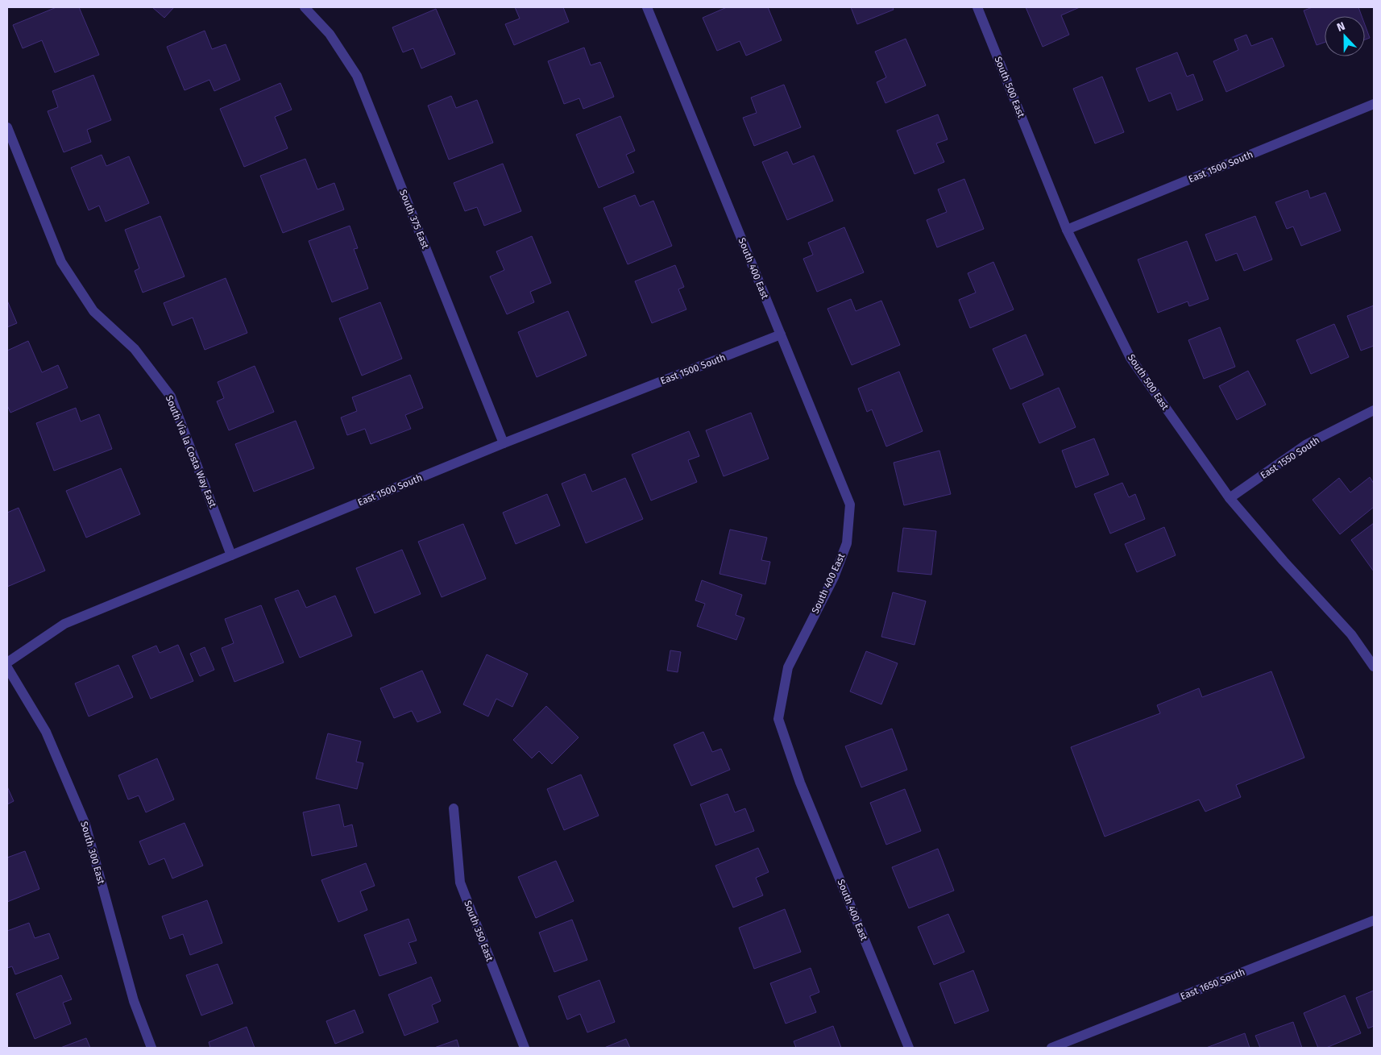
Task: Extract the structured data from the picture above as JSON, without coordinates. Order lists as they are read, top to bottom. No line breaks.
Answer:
{"streets":{"street":["South 500 East","East 1500 South","South 375 East","South 400 East","South Via la Costa Way East","East 1550 South","South 300 East","South 350 East","East 1650 South"]},"crossings":[["South 500 East","East 1500 South"],["South 500 East","East 1550 South"],["East 1500 South","South 375 East"],["East 1500 South","South 400 East"],["East 1500 South","South Via la Costa Way East"]],"north":"top"}
